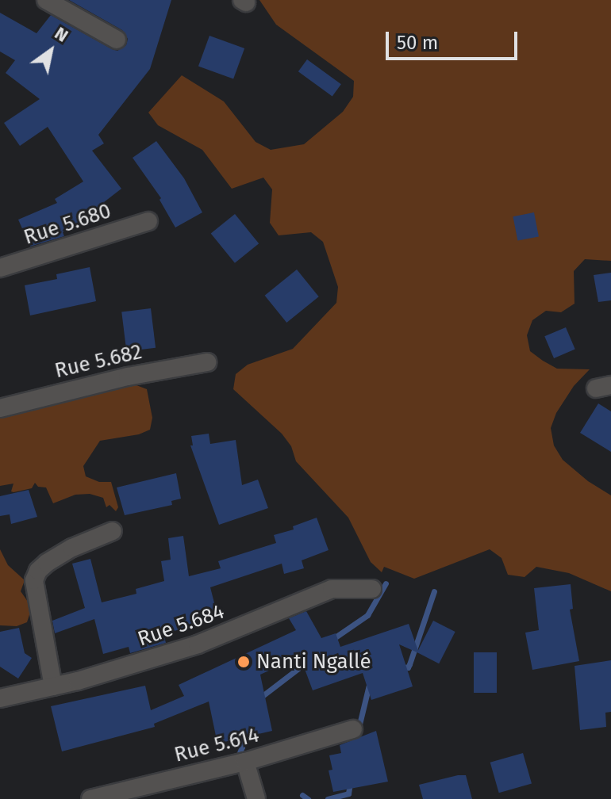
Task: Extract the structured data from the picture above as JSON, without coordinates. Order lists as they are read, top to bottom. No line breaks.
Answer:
{"streets":{"street":["Rue 5.680","Rue 5.682","Rue 5.684","Rue 5.614"]},"places":["Nanti Ngallé"],"scale_bar":"50 m","north":"top right"}
